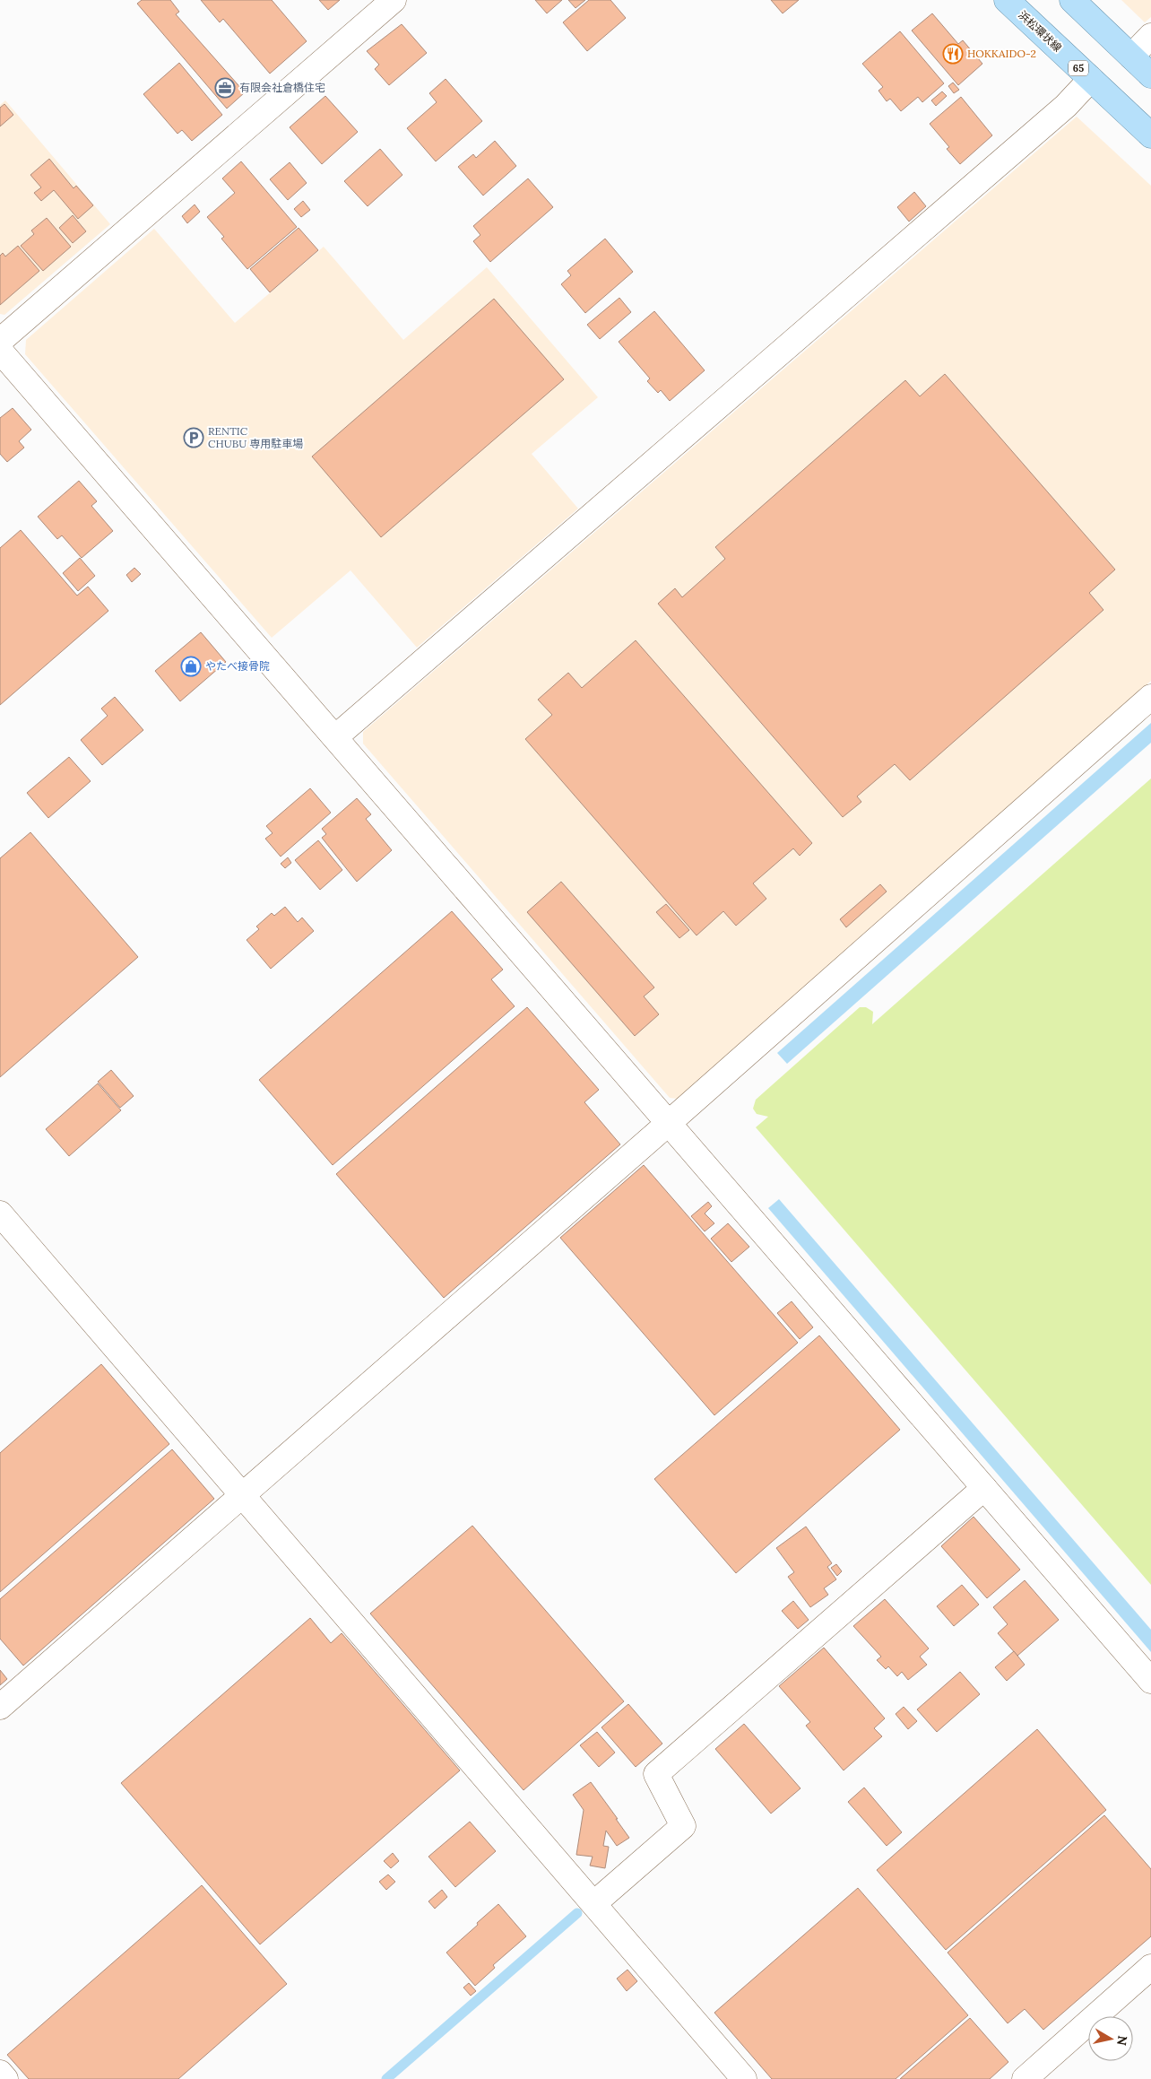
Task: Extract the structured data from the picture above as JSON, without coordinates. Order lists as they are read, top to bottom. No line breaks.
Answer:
{"streets":{"main road":["浜松環状線","65"]},"places":{"restaurant":["HOKKAIDO-2"],"office":["有限会社倉橋住宅"],"parking":["RENTIC CHUBU 専用駐車場"],"shop":["やたべ接骨院"]},"north":"right"}
